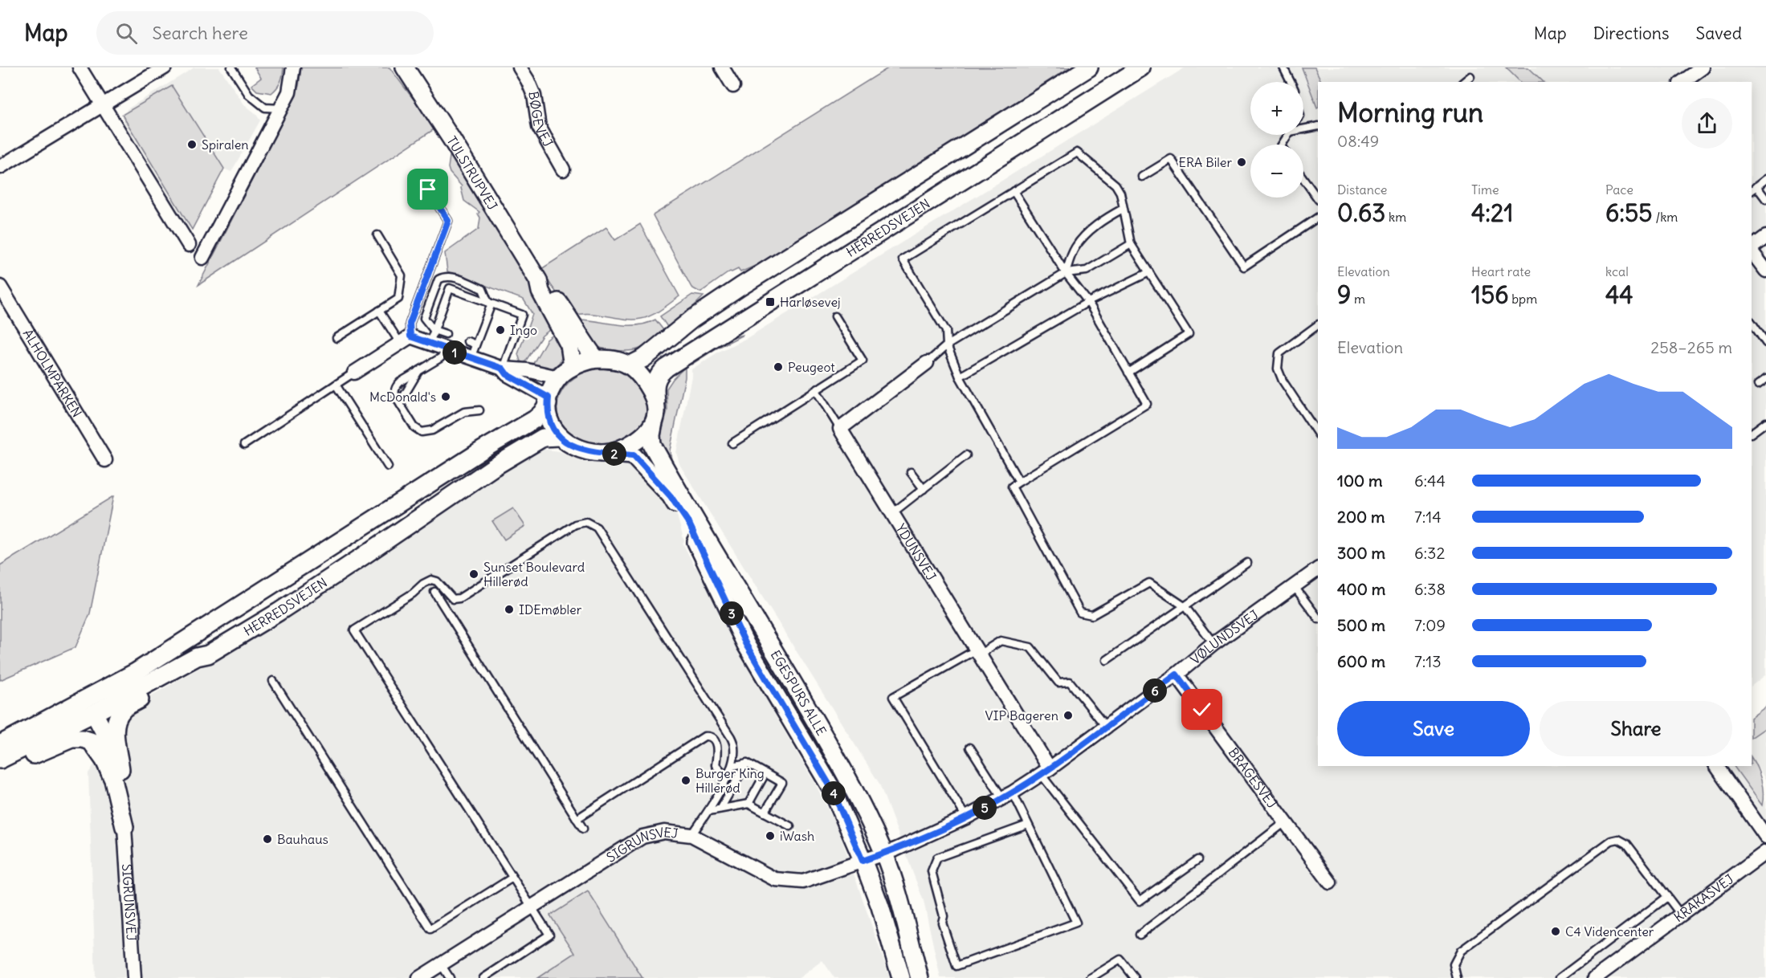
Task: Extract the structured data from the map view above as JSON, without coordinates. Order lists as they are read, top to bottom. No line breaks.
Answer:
{"streets":{"street":["BØGEVEJ","TULSTRUPVEJ","HERREDSVEJEN","ÅLHOLMPARKEN","YDUNSVEJ","VØLUNDSVEJ","EGESPURS ALLE","BRAGESVEJ","SIGRUNSVEJ","KRAKASVEJ"]},"crossings":[["TULSTRUPVEJ","HERREDSVEJEN"],["TULSTRUPVEJ","EGESPURS ALLE"],["HERREDSVEJEN","EGESPURS ALLE"],["YDUNSVEJ","VØLUNDSVEJ"],["VØLUNDSVEJ","EGESPURS ALLE"],["VØLUNDSVEJ","BRAGESVEJ"],["VØLUNDSVEJ","SIGRUNSVEJ"],["EGESPURS ALLE","SIGRUNSVEJ"]],"places":{"other":["Spiralen","ERA Biler","Ingo","Peugeot","McDonald's","Sunset Boulevard Hillerød","IDEmøbler","VIP Bageren","Burger King Hillerød","iWash","Bauhaus","C4 Videncenter"],"transit":["Harløsevej"]},"page":{"header":"Map","search":"Search here","nav":["Map","Directions","Saved"],"map_buttons":["+","−"],"heading":["Morning run","08:49"],"stats":[["Distance","0.63 km"],["Time","4:21"],["Pace","6:55 /km"],["Elevation","9 m"],["Heart rate","156 bpm"],["kcal","44"]],"chart":["Elevation","258–265 m"],"pins":["1","2","3","6","4","5"],"list":[{"name":"100 m","note":"6:44"},{"name":"200 m","note":"7:14"},{"name":"300 m","note":"6:32"},{"name":"400 m","note":"6:38"},{"name":"500 m","note":"7:09"},{"name":"600 m","note":"7:13"}],"buttons":["Save","Share"]}}
